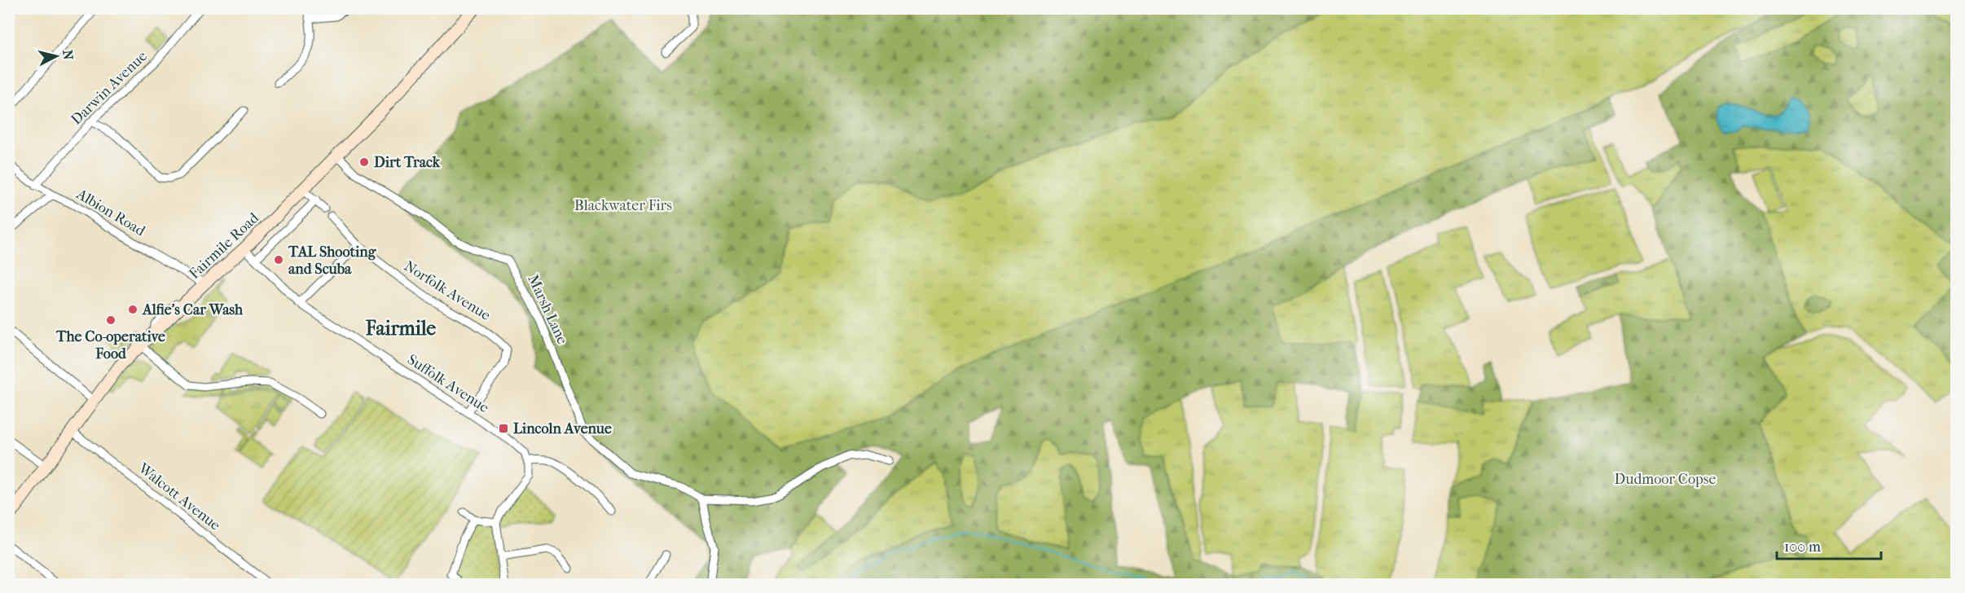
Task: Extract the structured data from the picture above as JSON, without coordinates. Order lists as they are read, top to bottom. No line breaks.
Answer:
{"streets":{"main road":["Fairmile Road"],"street":["Darwin Avenue","Albion Road","Norfolk Avenue","Marsh Lane","Suffolk Avenue","Walcott Avenue"]},"crossings":[["Darwin Avenue","Albion Road"],["Albion Road","Fairmile Road"],["Fairmile Road","Marsh Lane"],["Fairmile Road","Suffolk Avenue"],["Fairmile Road","Walcott Avenue"],["Norfolk Avenue","Suffolk Avenue"]],"districts":["Fairmile"],"parks":["Blackwater Firs","Dudmoor Copse"],"places":{"other":["Dirt Track","TAL Shooting and Scuba","Alfie's Car Wash","The Co-operative Food"],"transit":["Lincoln Avenue"]},"scale_bar":"100 m","north":"right"}
